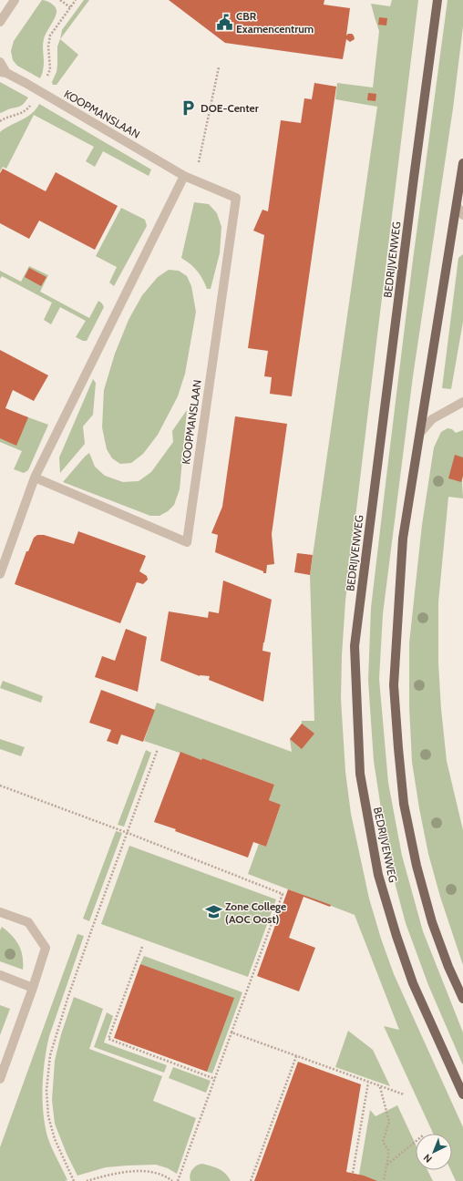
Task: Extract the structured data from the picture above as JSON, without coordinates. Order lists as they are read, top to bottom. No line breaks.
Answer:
{"streets":{"main road":["BEDRIJVENWEG"],"street":["KOOPMANSLAAN"]},"places":{"public building":["CBR Examencentrum"],"parking":["DOE-Center"],"school or university":["Zone College (AOC Oost)"]},"north":"bottom left"}
